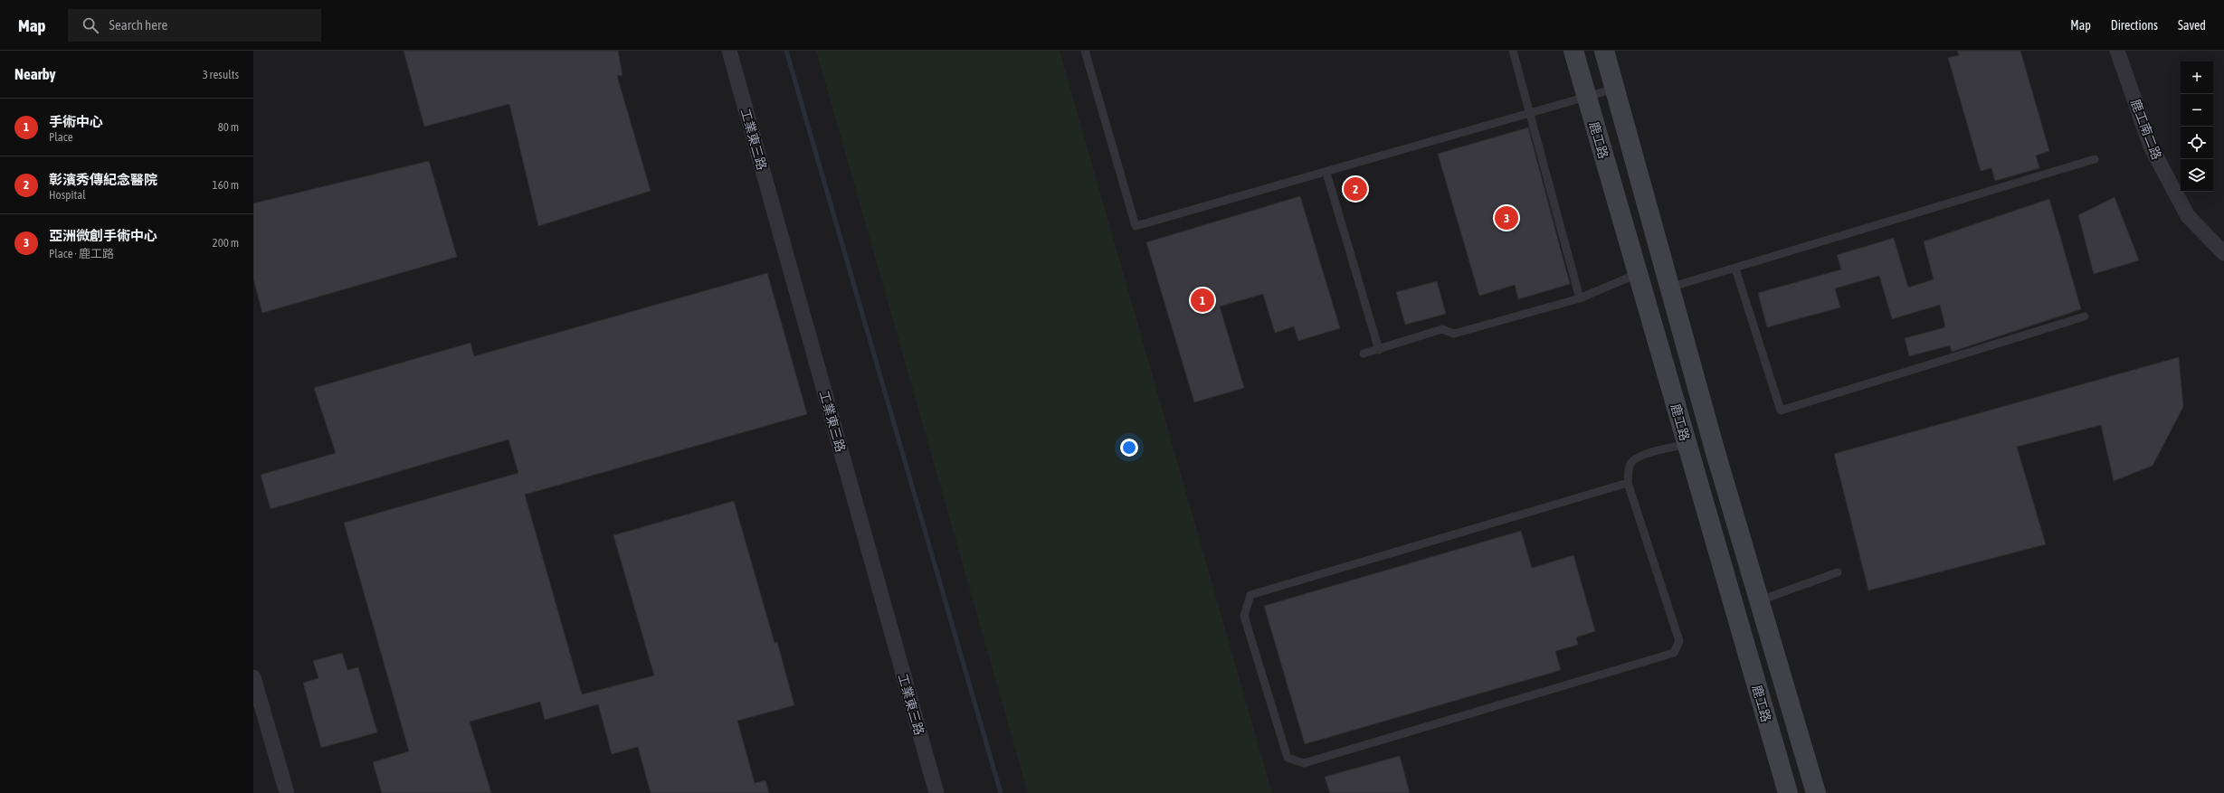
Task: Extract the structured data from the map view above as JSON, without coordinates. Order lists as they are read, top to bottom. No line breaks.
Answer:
{"streets":{"street":["鹿工南二路","工業東三路","鹿工路"]},"page":{"header":"Map","search":"Search here","nav":["Map","Directions","Saved"],"heading":["Nearby","3 results"],"map_buttons":["+","−"],"list":[{"mark":"1","name":"手術中心","note":"Place","value":"80 m"},{"mark":"2","name":"彰濱秀傳紀念醫院","note":"Hospital","value":"160 m"},{"mark":"3","name":"亞洲微創手術中心","note":"Place · 鹿工路","value":"200 m"}],"pins":["2","3","1"]}}
